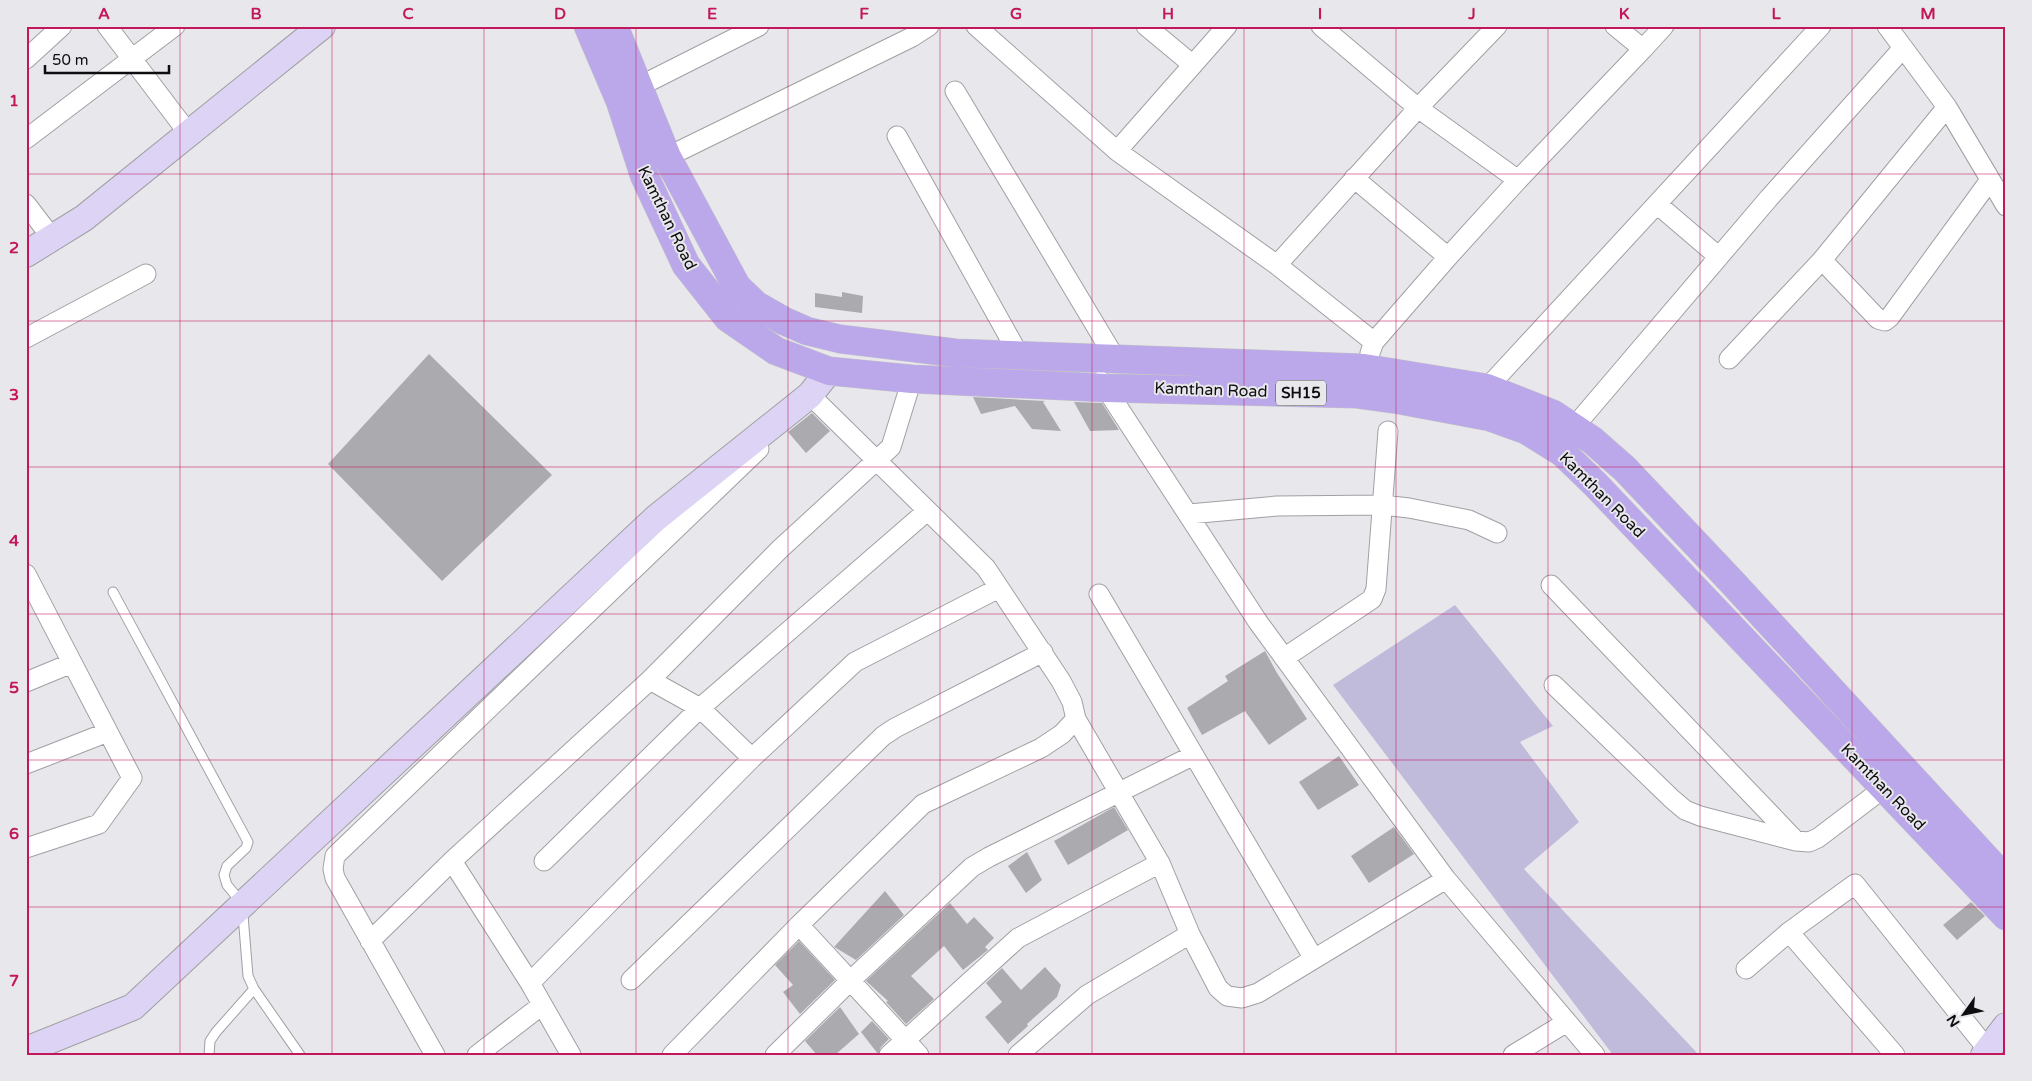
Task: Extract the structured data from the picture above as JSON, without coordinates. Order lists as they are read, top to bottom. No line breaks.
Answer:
{"streets":{"main road":["Kamthan Road","SH15"]},"scale_bar":"50 m","north":"bottom left","grid":{"columns":["A","B","C","D","E","F","G","H","I","J","K","L","M"],"rows":["1","2","3","4","5","6","7"]}}
